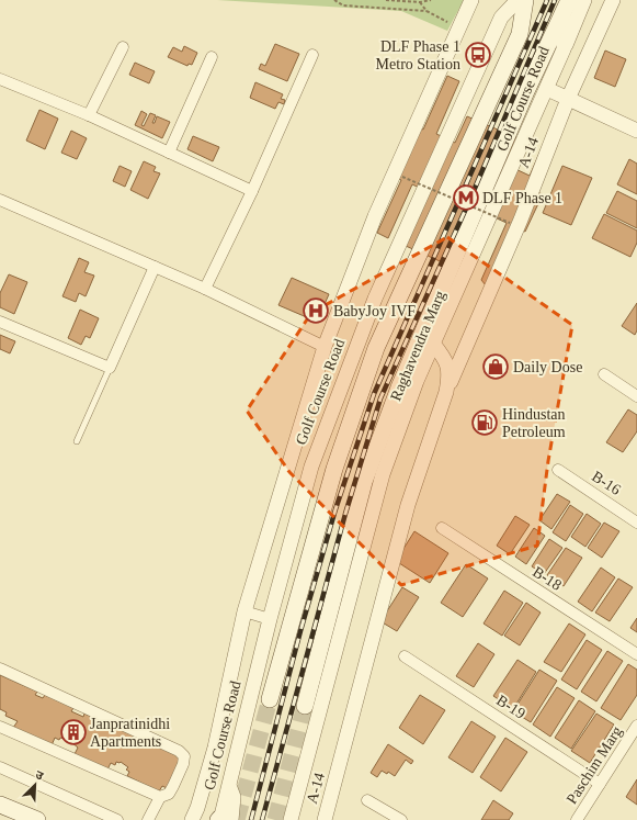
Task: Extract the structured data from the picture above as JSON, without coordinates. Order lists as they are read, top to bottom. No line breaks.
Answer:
{"streets":{"main road":["Raghavendra Marg"],"street":["Golf Course Road","A-14","B-16","B-18","B-19","Paschim Marg"]},"crossings":[["Golf Course Road","Raghavendra Marg"],["B-19","Paschim Marg"]],"places":{"bus stop":["DLF Phase 1 Metro Station"],"metro station":["DLF Phase 1"],"hospital":["BabyJoy IVF"],"shop":["Daily Dose"],"fuel station":["Hindustan Petroleum"],"building":["Janpratinidhi Apartments"]},"north":"top right"}
